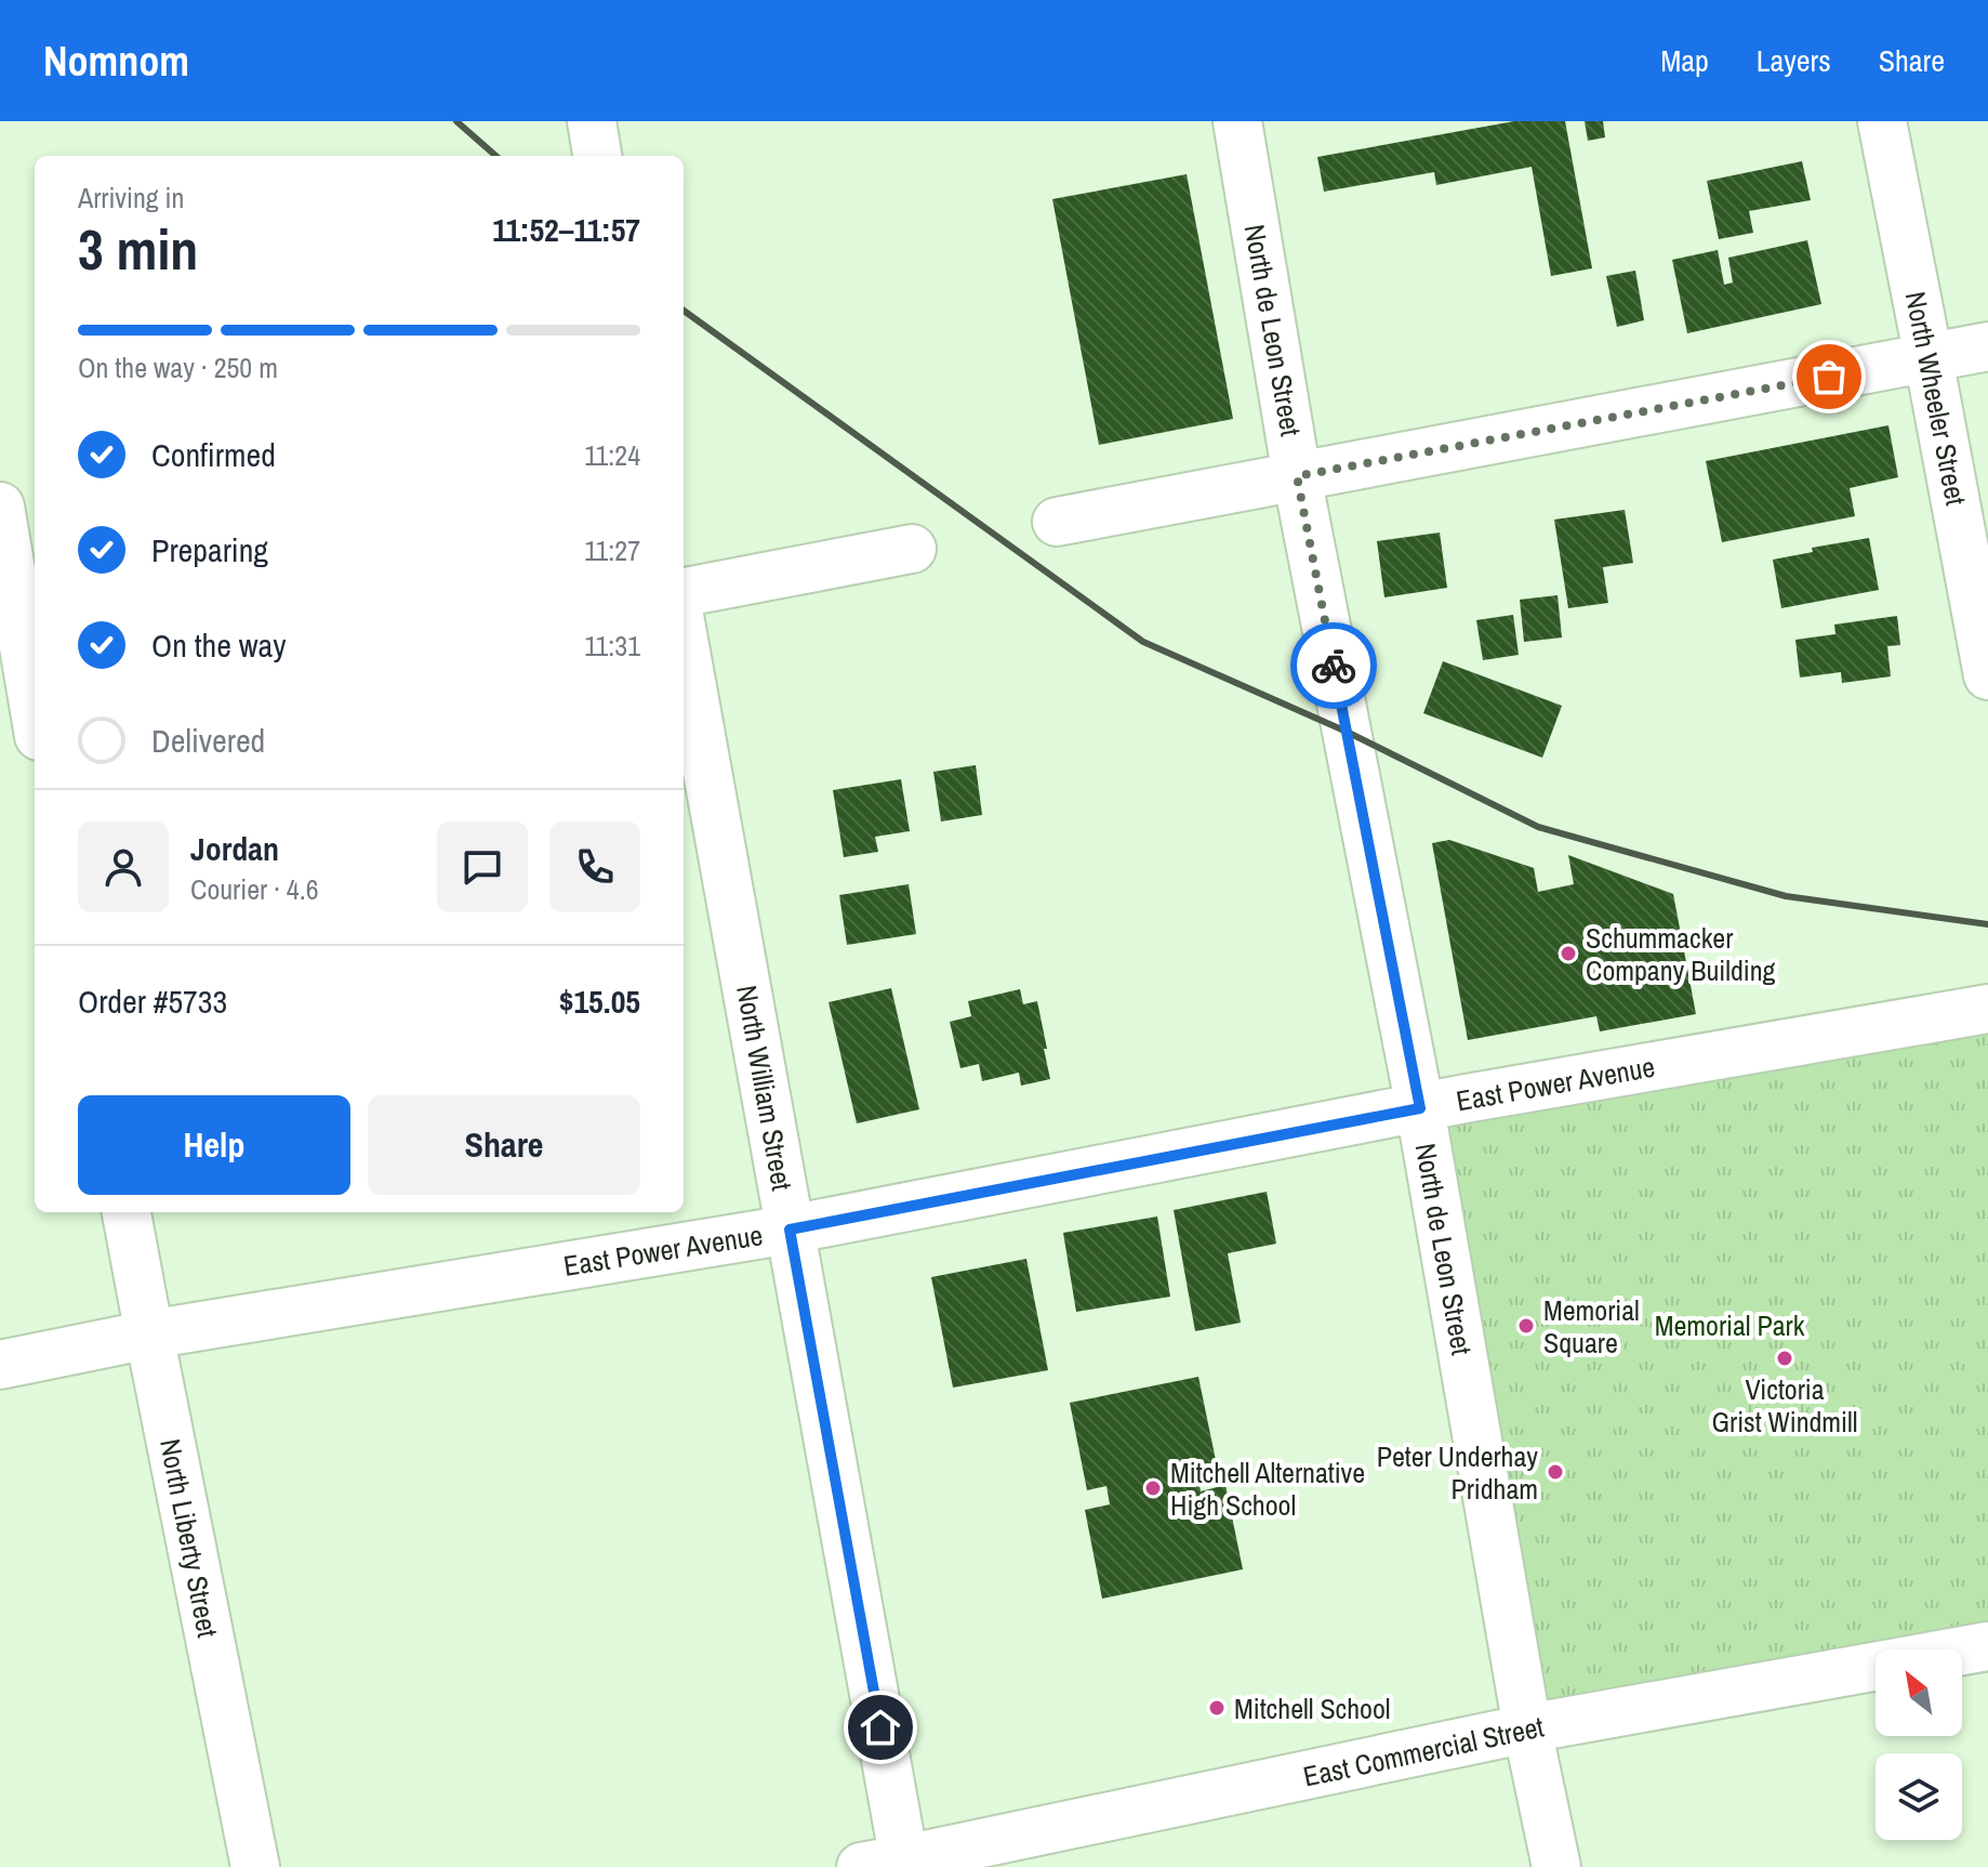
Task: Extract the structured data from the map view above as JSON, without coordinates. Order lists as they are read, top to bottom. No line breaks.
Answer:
{"streets":{"street":["North de Leon Street","North Wheeler Street","East Power Avenue","North William Street","North Liberty Street","East Commercial Street"]},"crossings":[["North de Leon Street","East Power Avenue"],["North de Leon Street","East Commercial Street"],["East Power Avenue","North William Street"],["East Power Avenue","North Liberty Street"],["North William Street","East Commercial Street"]],"parks":["Memorial Park"],"places":["Schummacker Company Building","Memorial Square","Victoria Grist Windmill","Peter Underhay Pridham","Mitchell Alternative High School","Mitchell School"],"north":"top left","page":{"header":"Nomnom","nav":["Map","Layers","Share"],"heading":["3 min","Arriving in","11:52–11:57"],"panel":["Jordan","Courier · 4.6","Order #5733","$15.05"],"bar":"On the way · 250 m","list":[["Confirmed","11:24"],["Preparing","11:27"],["On the way","11:31"],"Delivered"],"buttons":["Help","Share"]}}
